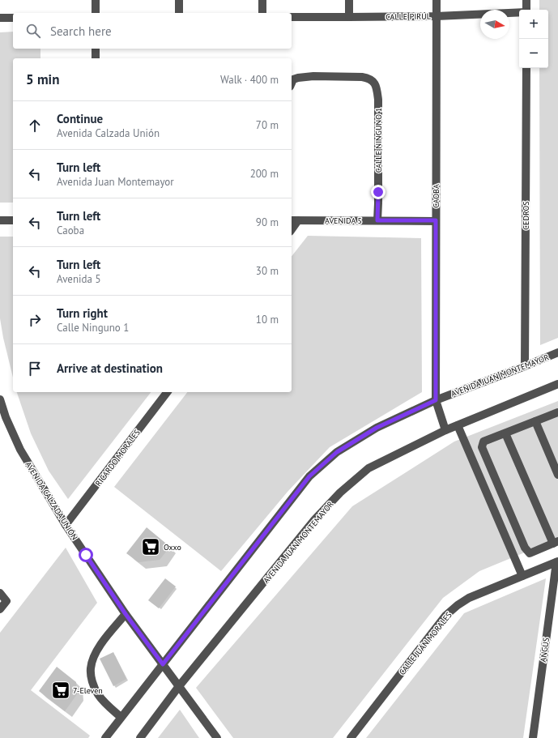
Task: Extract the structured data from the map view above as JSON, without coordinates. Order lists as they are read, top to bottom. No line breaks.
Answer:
{"streets":{"street":["CALLE PIRÚL","CALLE NINGUNO 1","CAOBA","CEDROS","AVENIDA 5","AVENIDA JUAN MONTEMAYOR","RICARDO MORALES","AVENIDA CALZADA UNIÓN","CALLE JUÁN MORALES","ANGUS"]},"crossings":[["CALLE PIRÚL","CAOBA"],["CALLE NINGUNO 1","AVENIDA 5"],["CAOBA","AVENIDA 5"],["CAOBA","AVENIDA JUAN MONTEMAYOR"],["CEDROS","AVENIDA JUAN MONTEMAYOR"],["AVENIDA JUAN MONTEMAYOR","AVENIDA CALZADA UNIÓN"],["RICARDO MORALES","AVENIDA CALZADA UNIÓN"],["CALLE JUÁN MORALES","ANGUS"]],"places":{"supermarket":["Oxxo","7-Eleven"]},"north":"right","page":{"map_buttons":["+","−"],"search":"Search here","heading":["5 min","Walk · 400 m"],"list":[["Continue","Avenida Calzada Unión","70 m"],["Turn left","Avenida Juan Montemayor","200 m"],["Turn left","Caoba","90 m"],["Turn left","Avenida 5","30 m"],["Turn right","Calle Ninguno 1","10 m"],"Arrive at destination"]}}
